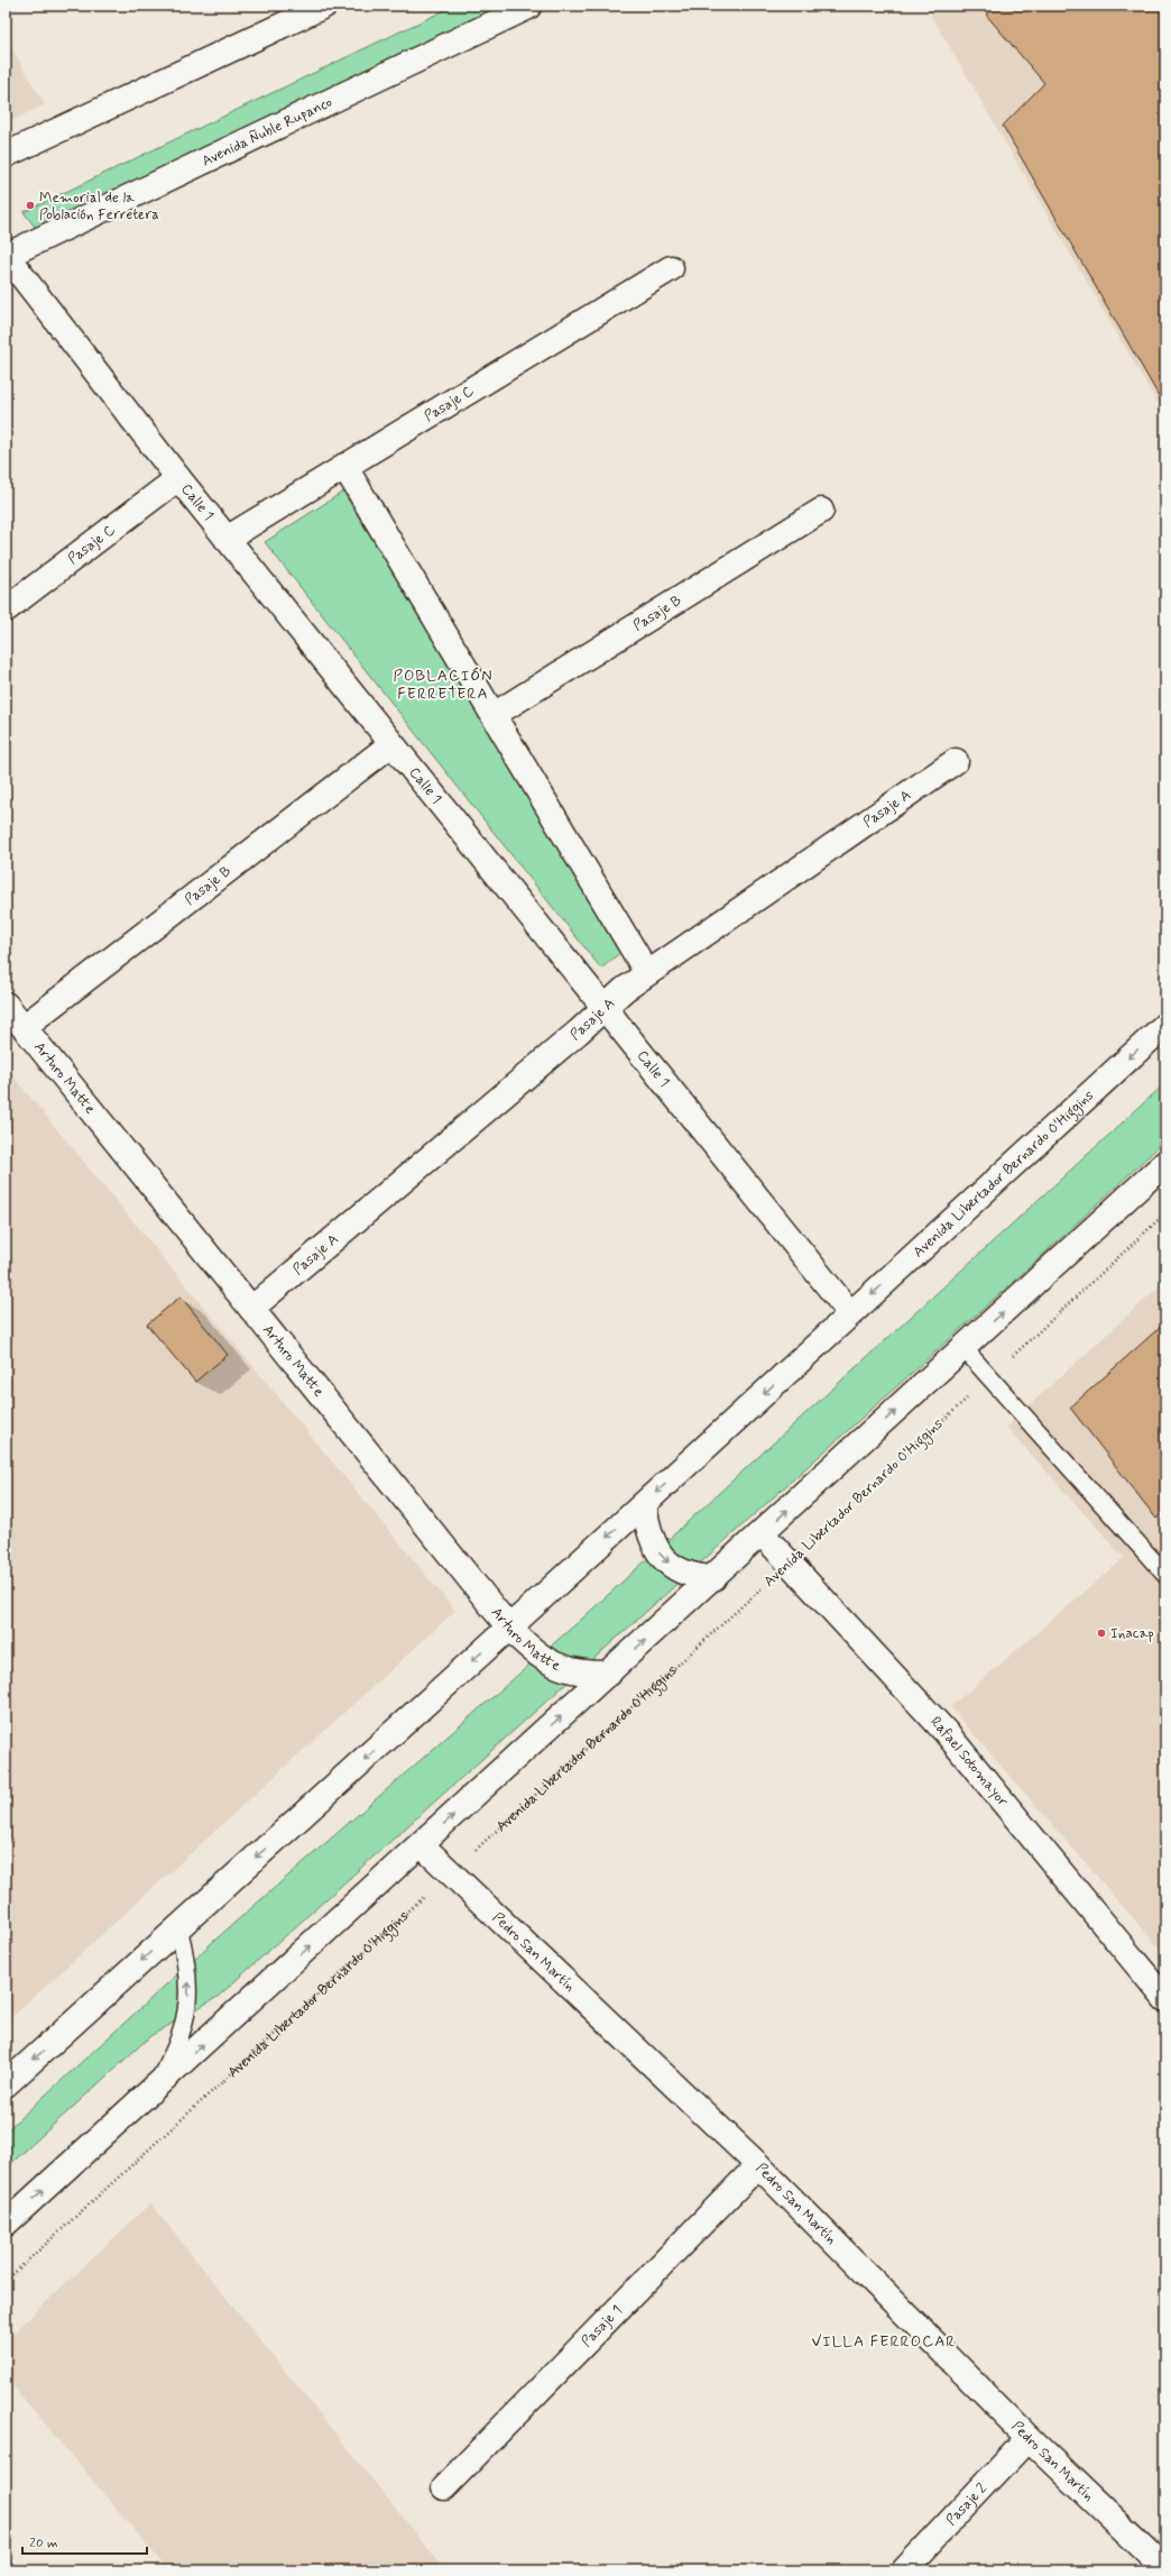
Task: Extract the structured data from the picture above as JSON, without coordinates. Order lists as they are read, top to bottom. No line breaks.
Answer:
{"streets":{"street":["Avenida Ñuble Rupanco","Pasaje C","Calle 1","Pasaje B","Pasaje A","Arturo Matte","Avenida Libertador Bernardo O'Higgins","Rafael Sotomayor","Pedro San Martín","Pasaje 1","Pasaje 2"]},"crossings":[["Avenida Ñuble Rupanco","Calle 1"],["Pasaje C","Calle 1"],["Calle 1","Pasaje B"],["Calle 1","Pasaje A"],["Calle 1","Avenida Libertador Bernardo O'Higgins"],["Pasaje B","Arturo Matte"],["Pasaje A","Arturo Matte"],["Arturo Matte","Avenida Libertador Bernardo O'Higgins"],["Avenida Libertador Bernardo O'Higgins","Rafael Sotomayor"],["Avenida Libertador Bernardo O'Higgins","Pedro San Martín"],["Pedro San Martín","Pasaje 1"],["Pedro San Martín","Pasaje 2"]],"districts":["POBLACIÓN FERRETERA","VILLA FERROCAR"],"places":["Memorial de la Población Ferretera","Inacap"],"scale_bar":"20 m"}
